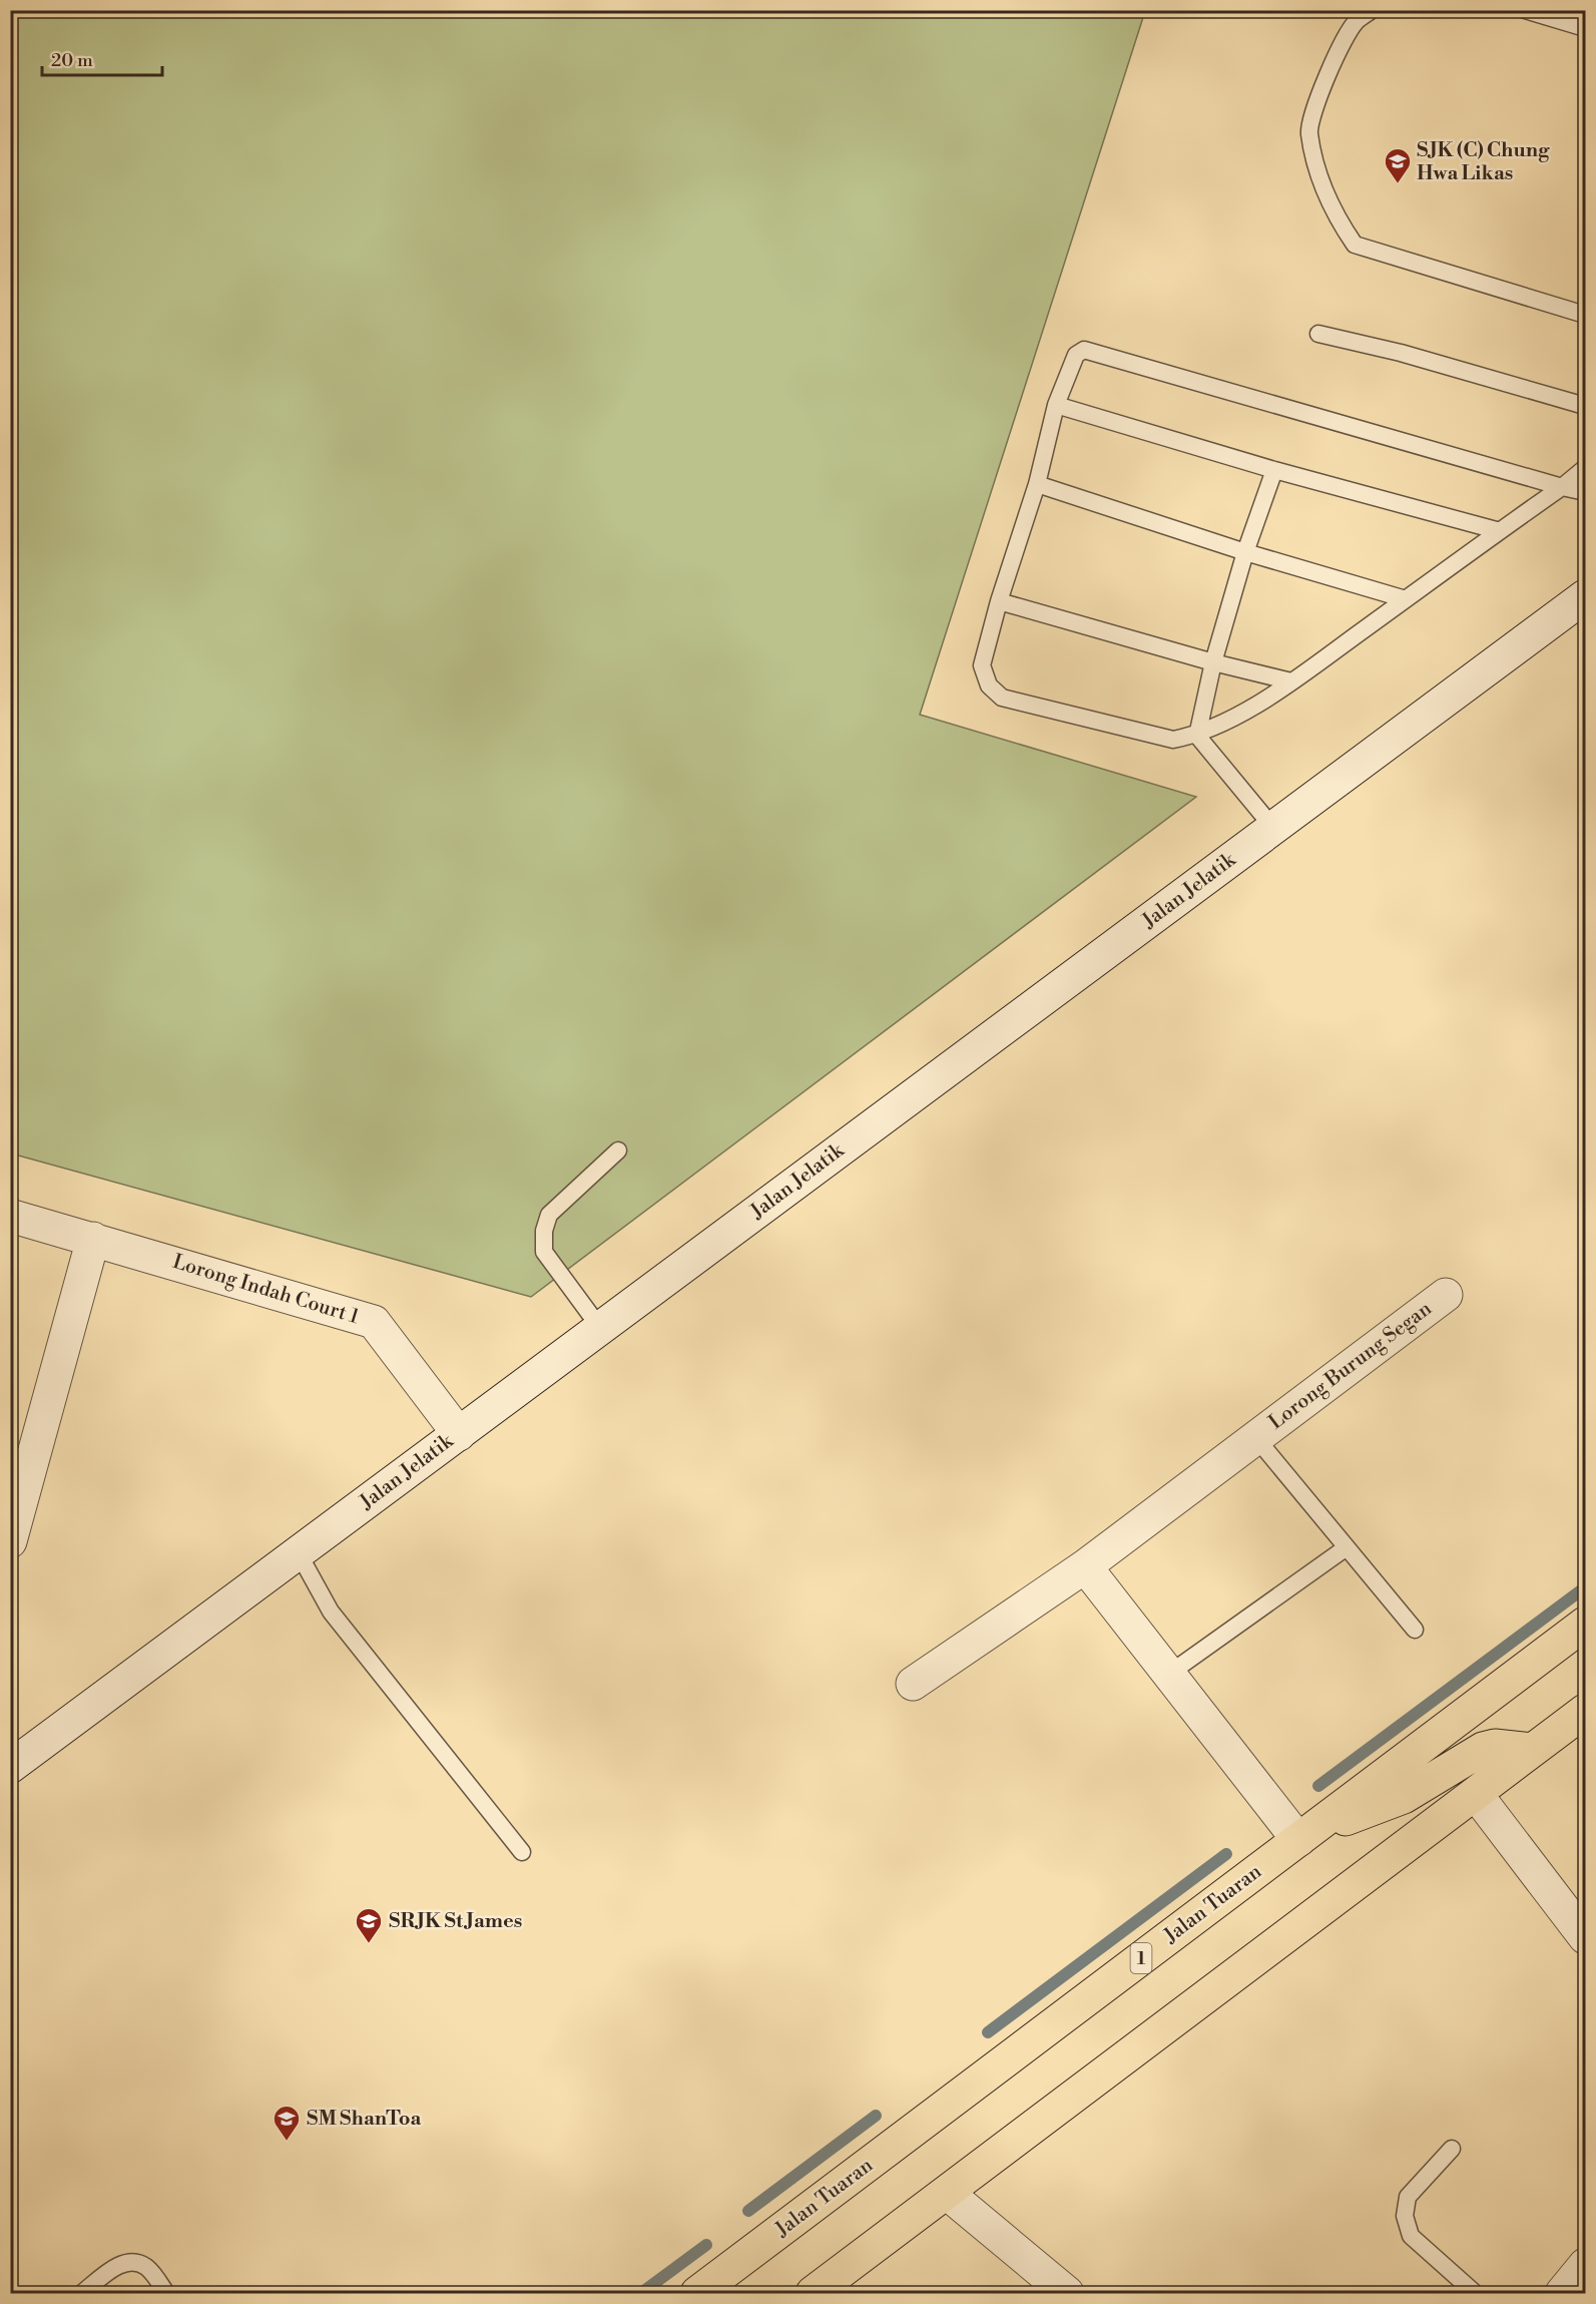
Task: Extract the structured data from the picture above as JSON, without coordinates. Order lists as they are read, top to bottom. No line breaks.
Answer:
{"streets":{"main road":["Jalan Tuaran","1"],"street":["Jalan Jelatik","Lorong Indah Court 1","Lorong Burung Segan"]},"crossings":[["Jalan Jelatik","Lorong Indah Court 1"]],"places":{"school or university":["SJK (C) Chung Hwa Likas","SRJK St James","SM ShanToa"]},"scale_bar":"20 m"}
